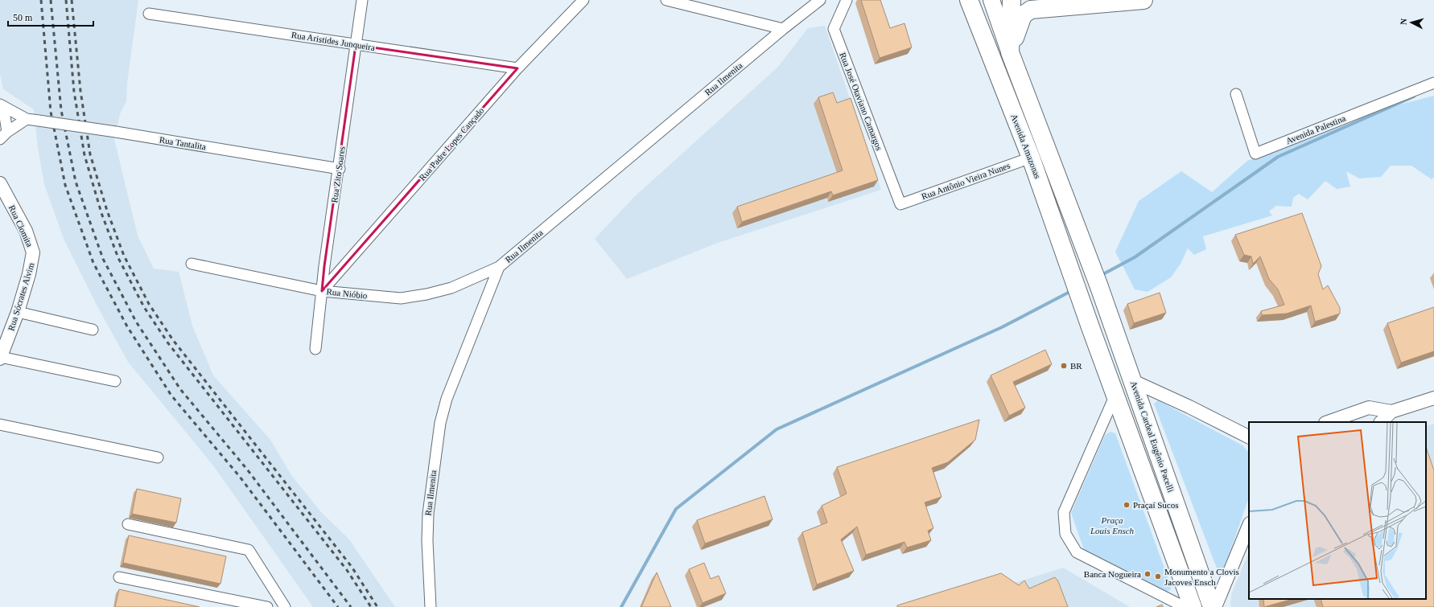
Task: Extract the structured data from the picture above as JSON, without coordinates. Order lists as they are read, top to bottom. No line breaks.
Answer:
{"streets":{"highway":["Avenida Amazonas","Avenida Cardeal Eugênio Pacelli"],"street":["Rua Aristides Junqueira","Rua Ilmenita","Rua José Otaviano Camargos","Avenida Palestina","Rua Tantalita","Rua Padre Lopes Cançado","Rua Zito Soares","Rua Antônio Vieira Nunes","Rua Clomita","Rua Nióbio","Rua Sócrates Alvim"]},"crossings":[["Rua Aristides Junqueira","Rua Padre Lopes Cançado"],["Rua Aristides Junqueira","Rua Zito Soares"],["Rua Ilmenita","Rua Nióbio"],["Rua José Otaviano Camargos","Rua Antônio Vieira Nunes"],["Rua Tantalita","Rua Zito Soares"],["Rua Padre Lopes Cançado","Rua Zito Soares"],["Rua Padre Lopes Cançado","Rua Nióbio"],["Avenida Amazonas","Rua Antônio Vieira Nunes"],["Avenida Amazonas","Avenida Cardeal Eugênio Pacelli"],["Rua Zito Soares","Rua Nióbio"],["Rua Clomita","Rua Sócrates Alvim"]],"parks":["Praça Louis Ensch"],"places":["BR","Praçaí Sucos","Banca Nogueira","Monumento a Clovis Jacoves Ensch"],"scale_bar":"50 m","north":"left"}
